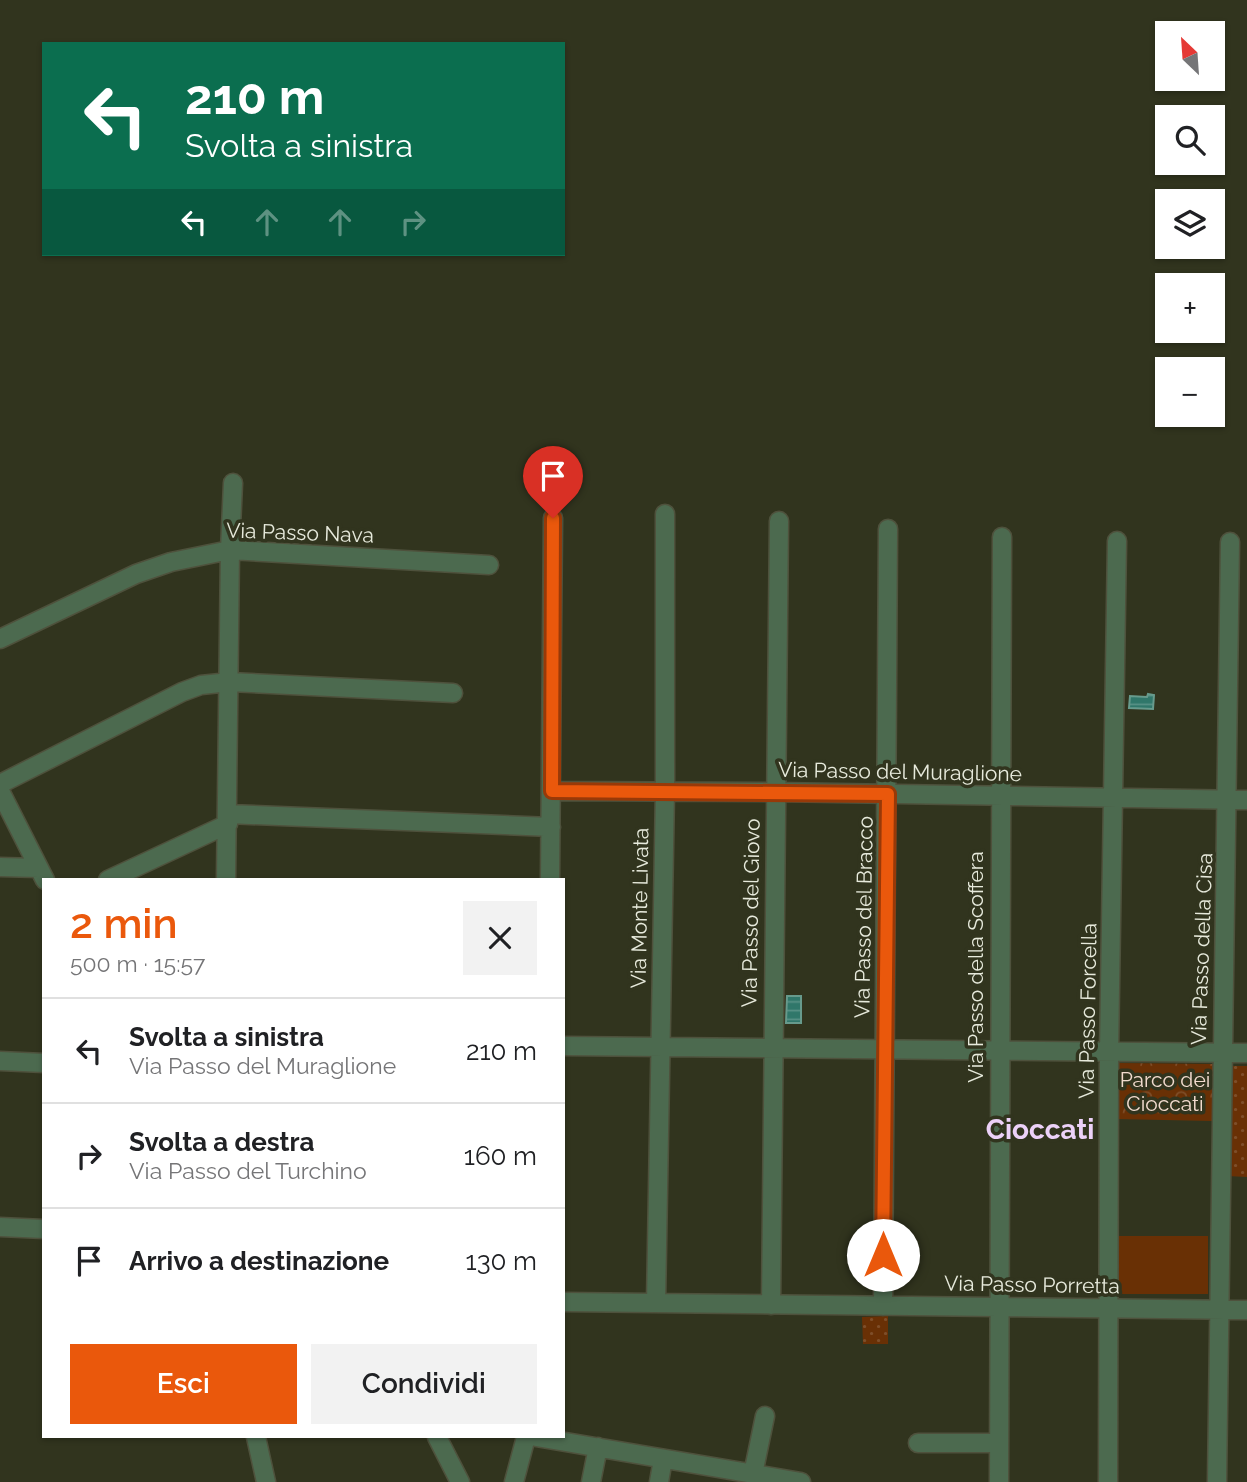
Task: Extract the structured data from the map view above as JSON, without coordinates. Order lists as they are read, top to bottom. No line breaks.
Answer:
{"streets":{"street":["Via Passo Nava","Via Passo del Muraglione","Via Monte Livata","Via Passo del Giovo","Via Passo del Bracco","Via Passo della Cisa","Via Passo della Scoffera","Via Passo Forcella","Via Passo Porretta"]},"crossings":[["Via Passo del Muraglione","Via Monte Livata"],["Via Passo del Muraglione","Via Passo del Giovo"],["Via Passo del Muraglione","Via Passo del Bracco"],["Via Passo del Muraglione","Via Passo della Cisa"],["Via Passo del Muraglione","Via Passo della Scoffera"],["Via Passo del Muraglione","Via Passo Forcella"],["Via Monte Livata","Via Passo Porretta"],["Via Passo del Giovo","Via Passo Porretta"],["Via Passo del Bracco","Via Passo Porretta"],["Via Passo della Cisa","Via Passo Porretta"],["Via Passo della Scoffera","Via Passo Porretta"],["Via Passo Forcella","Via Passo Porretta"]],"districts":["Cioccati"],"parks":["Parco dei Cioccati"],"north":"top left","page":{"map_buttons":["+","−"],"turn":["210 m","Svolta a sinistra"],"heading":["2 min","500 m · 15:57"],"list":[{"name":"Svolta a sinistra","note":"Via Passo del Muraglione","value":"210 m"},{"name":"Svolta a destra","note":"Via Passo del Turchino","value":"160 m"},{"name":"Arrivo a destinazione","value":"130 m"}],"buttons":["Esci","Condividi"]}}
